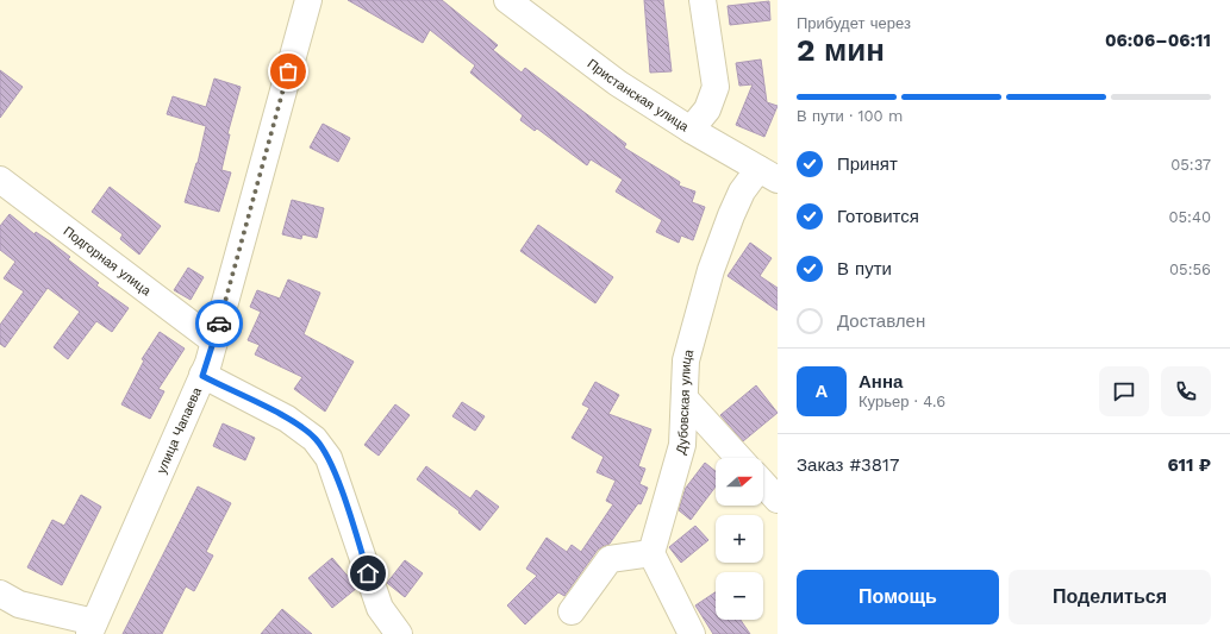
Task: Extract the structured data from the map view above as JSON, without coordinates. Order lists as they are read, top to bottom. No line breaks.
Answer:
{"streets":{"street":["Пристанская улица","Подгорная улица","Дубовская улица","улица Чапаева"]},"crossings":[["Пристанская улица","Дубовская улица"],["Подгорная улица","улица Чапаева"]],"north":"right","page":{"heading":["2 мин","Прибудет через","06:06–06:11"],"panel":["Анна","Курьер · 4.6","Заказ #3817","611 ₽"],"bar":"В пути · 100 m","list":[["Принят","05:37"],["Готовится","05:40"],["В пути","05:56"],"Доставлен"],"round":"А","map_buttons":["+","−"],"buttons":["Помощь","Поделиться"]}}
